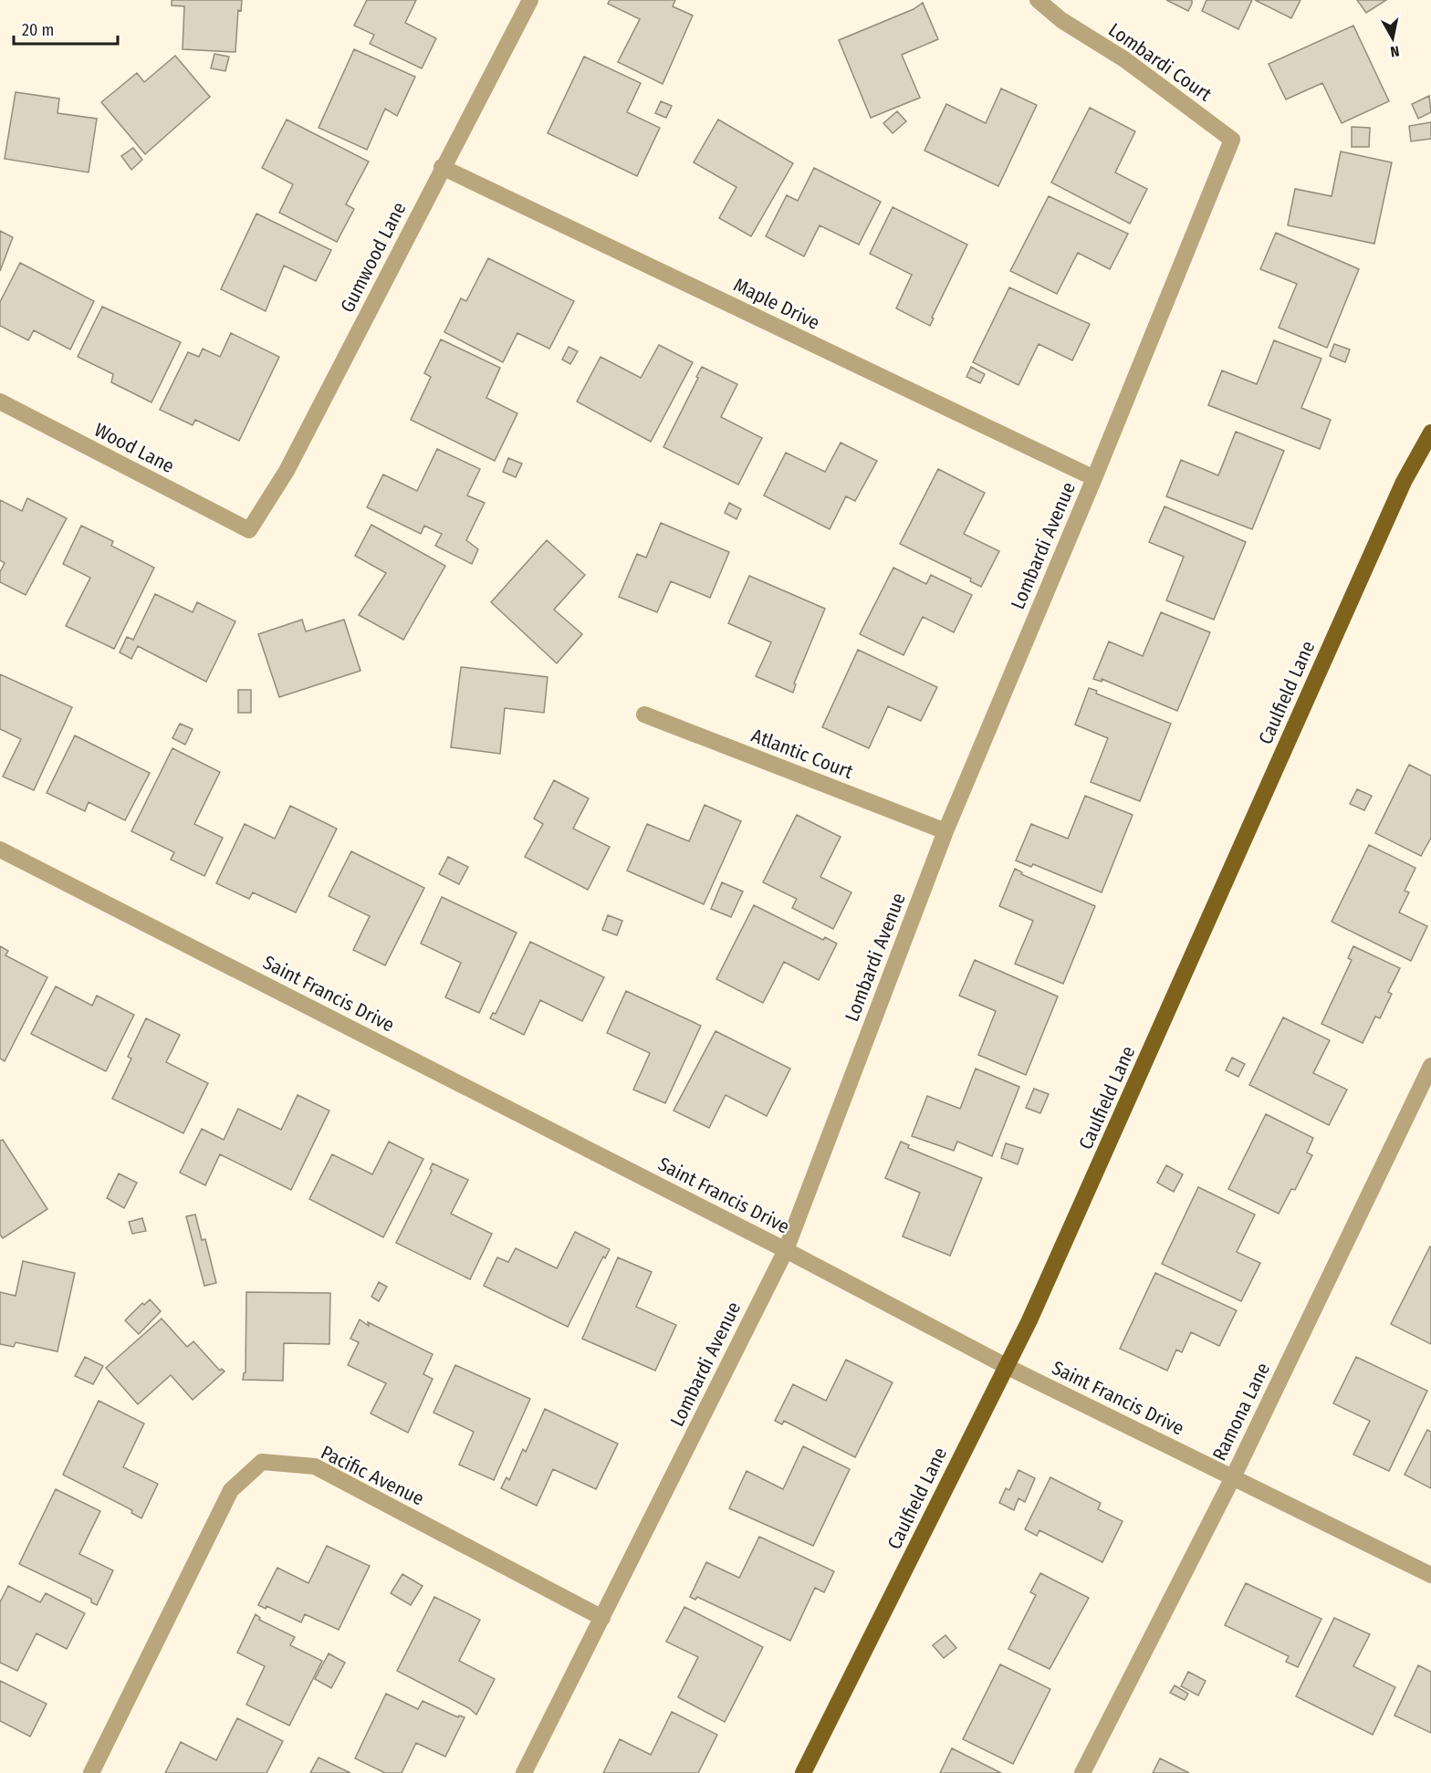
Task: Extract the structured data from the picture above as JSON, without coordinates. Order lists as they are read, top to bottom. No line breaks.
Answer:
{"streets":{"main road":["Caulfield Lane"],"street":["Lombardi Court","Gumwood Lane","Maple Drive","Wood Lane","Lombardi Avenue","Atlantic Court","Saint Francis Drive","Ramona Lane","Pacific Avenue"]},"crossings":[["Lombardi Court","Lombardi Avenue"],["Gumwood Lane","Maple Drive"],["Gumwood Lane","Wood Lane"],["Maple Drive","Lombardi Avenue"],["Lombardi Avenue","Atlantic Court"],["Lombardi Avenue","Saint Francis Drive"],["Lombardi Avenue","Pacific Avenue"],["Caulfield Lane","Saint Francis Drive"],["Saint Francis Drive","Ramona Lane"]],"scale_bar":"20 m","north":"bottom"}
